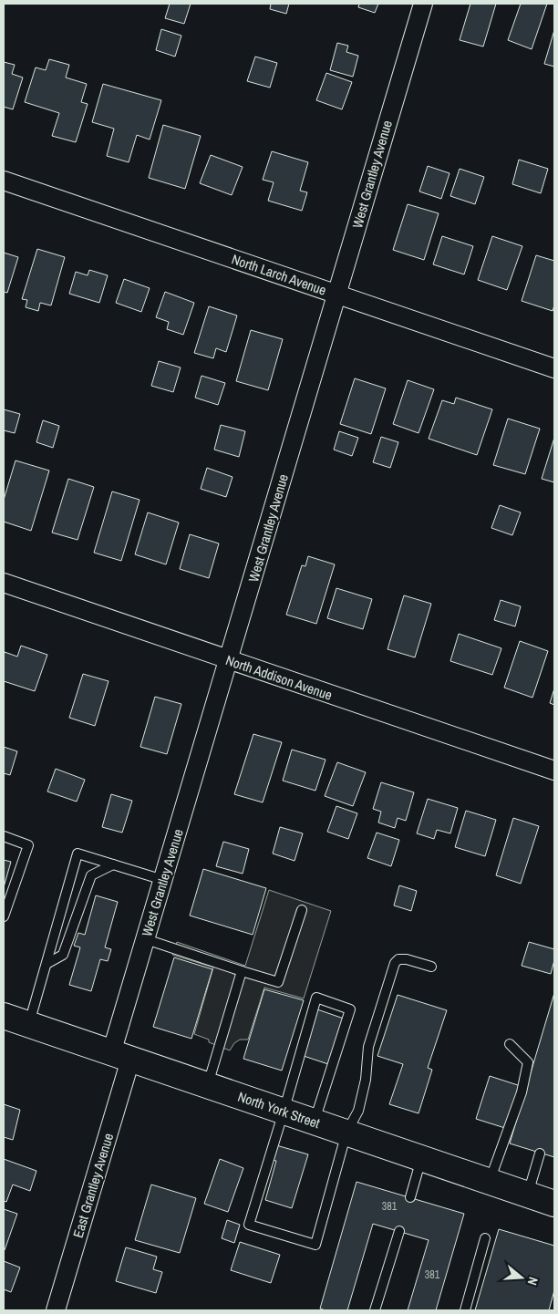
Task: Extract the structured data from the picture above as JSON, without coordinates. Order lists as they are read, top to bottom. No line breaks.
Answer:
{"streets":{"main road":["North York Street"],"street":["West Grantley Avenue","North Larch Avenue","North Addison Avenue","East Grantley Avenue"]},"crossings":[["West Grantley Avenue","North Larch Avenue"],["West Grantley Avenue","North Addison Avenue"],["West Grantley Avenue","North York Street"],["West Grantley Avenue","East Grantley Avenue"],["North York Street","East Grantley Avenue"]],"house_numbers":["381","381"],"north":"right"}
